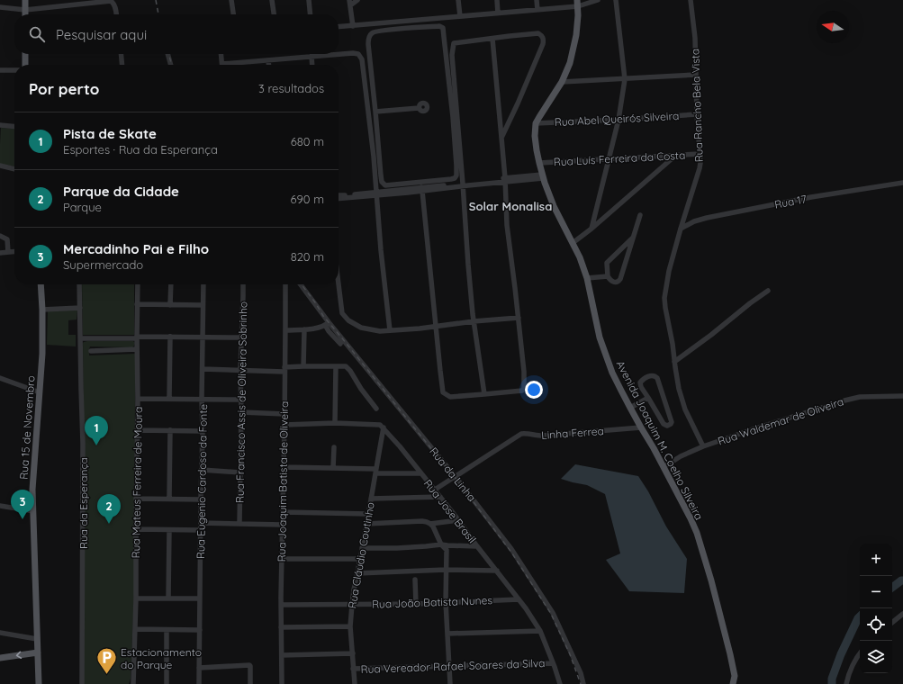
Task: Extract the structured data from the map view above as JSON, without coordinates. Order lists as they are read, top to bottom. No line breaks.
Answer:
{"streets":{"main road":["Rua 15 de Novembro","Avenida Joaquim M. Coelho Silveira"],"street":["Rua Rancho Bela Vista","Rua Abel Queirós Silveira","Rua Luís Ferreira da Costa","Rua 17","Rua Francisco Assis de Oliveira Sobrinho","Rua Waldemar de Oliveira","Linha Ferrea","Rua da Linha","Rua Eugenio Cardoso da Fonte","Rua Joaquim Batista de Oliveira","Rua Mateus Ferreira de Moura","Rua da Esperança","Rua Jose Brasil","Rua Cláudio Coutinho","Rua João Batista Nunes","Rua Vereador Rafael Soares da Silva"]},"crossings":[["Rua Rancho Bela Vista","Rua Abel Queirós Silveira"],["Rua Rancho Bela Vista","Rua Luís Ferreira da Costa"],["Rua Rancho Bela Vista","Rua 17"],["Rua Rancho Bela Vista","Rua Waldemar de Oliveira"],["Rua Abel Queirós Silveira","Avenida Joaquim M. Coelho Silveira"],["Rua Luís Ferreira da Costa","Avenida Joaquim M. Coelho Silveira"],["Rua Waldemar de Oliveira","Avenida Joaquim M. Coelho Silveira"],["Linha Ferrea","Avenida Joaquim M. Coelho Silveira"],["Linha Ferrea","Rua da Linha"],["Linha Ferrea","Rua Jose Brasil"],["Rua Joaquim Batista de Oliveira","Rua João Batista Nunes"],["Rua Jose Brasil","Rua Cláudio Coutinho"],["Rua Jose Brasil","Rua João Batista Nunes"],["Rua Jose Brasil","Rua Vereador Rafael Soares da Silva"],["Rua Cláudio Coutinho","Rua João Batista Nunes"],["Rua Cláudio Coutinho","Rua Vereador Rafael Soares da Silva"]],"districts":["Solar Monalisa"],"places":{"parking":["Estacionamento do Parque"]},"north":"left","page":{"search":"Pesquisar aqui","heading":["Por perto","3 resultados"],"list":[{"mark":"1","name":"Pista de Skate","note":"Esportes · Rua da Esperança","value":"680 m"},{"mark":"2","name":"Parque da Cidade","note":"Parque","value":"690 m"},{"mark":"3","name":"Mercadinho Pai e Filho","note":"Supermercado","value":"820 m"}],"pins":["1","3","2"],"map_buttons":["+","−"]}}
